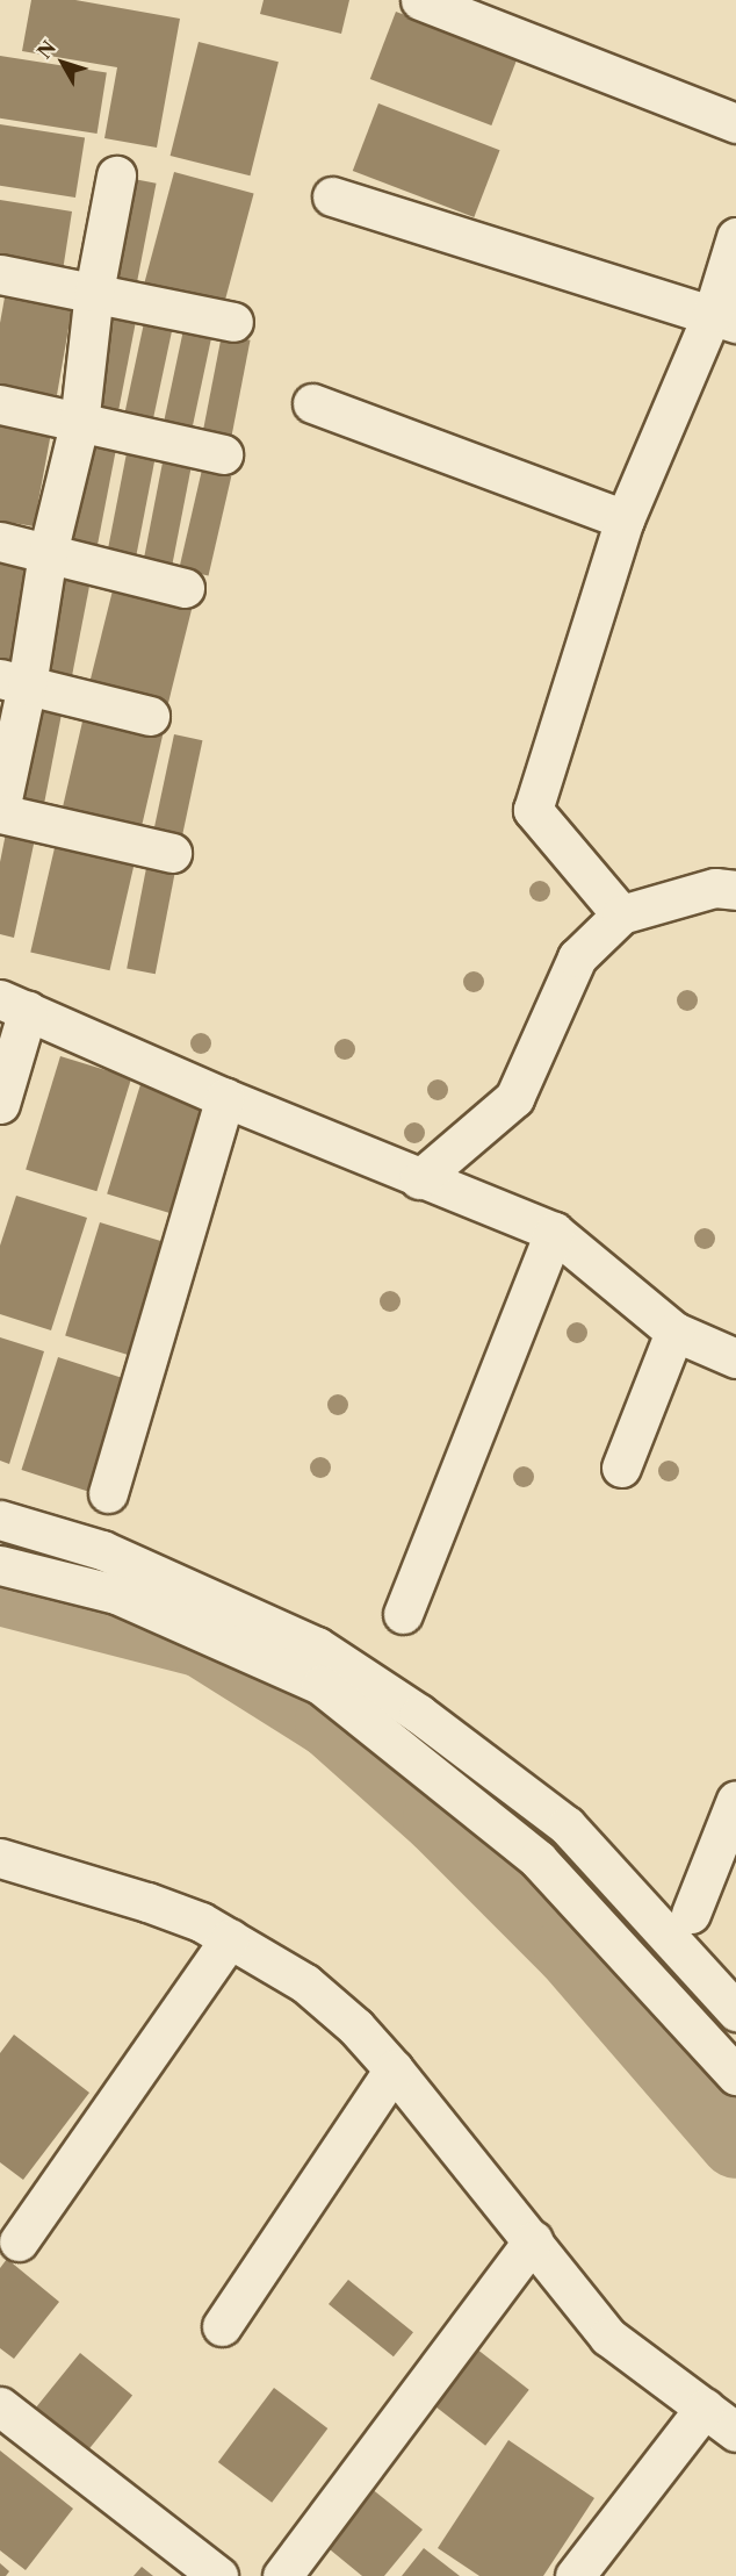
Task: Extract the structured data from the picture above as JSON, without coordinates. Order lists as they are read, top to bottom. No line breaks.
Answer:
{"north":"top left"}
